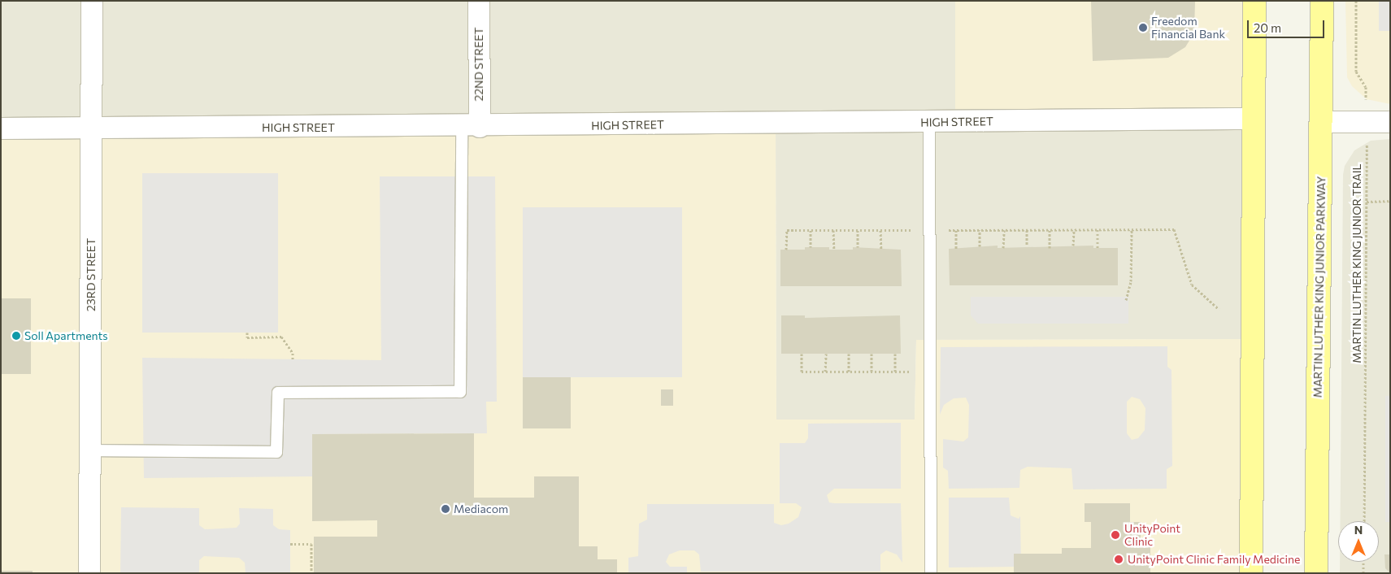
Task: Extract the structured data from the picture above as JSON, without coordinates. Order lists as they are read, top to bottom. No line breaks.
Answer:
{"streets":{"main road":["MARTIN LUTHER KING JUNIOR PARKWAY"],"street":["22ND STREET","HIGH STREET","23RD STREET"],"path":["MARTIN LUTHER KING JUNIOR TRAIL"]},"crossings":[["22ND STREET","HIGH STREET"],["HIGH STREET","23RD STREET"]],"places":["Freedom Financial Bank","Soll Apartments","Mediacom","UnityPoint Clinic","UnityPoint Clinic Family Medicine"],"scale_bar":"20 m","north":"top"}
